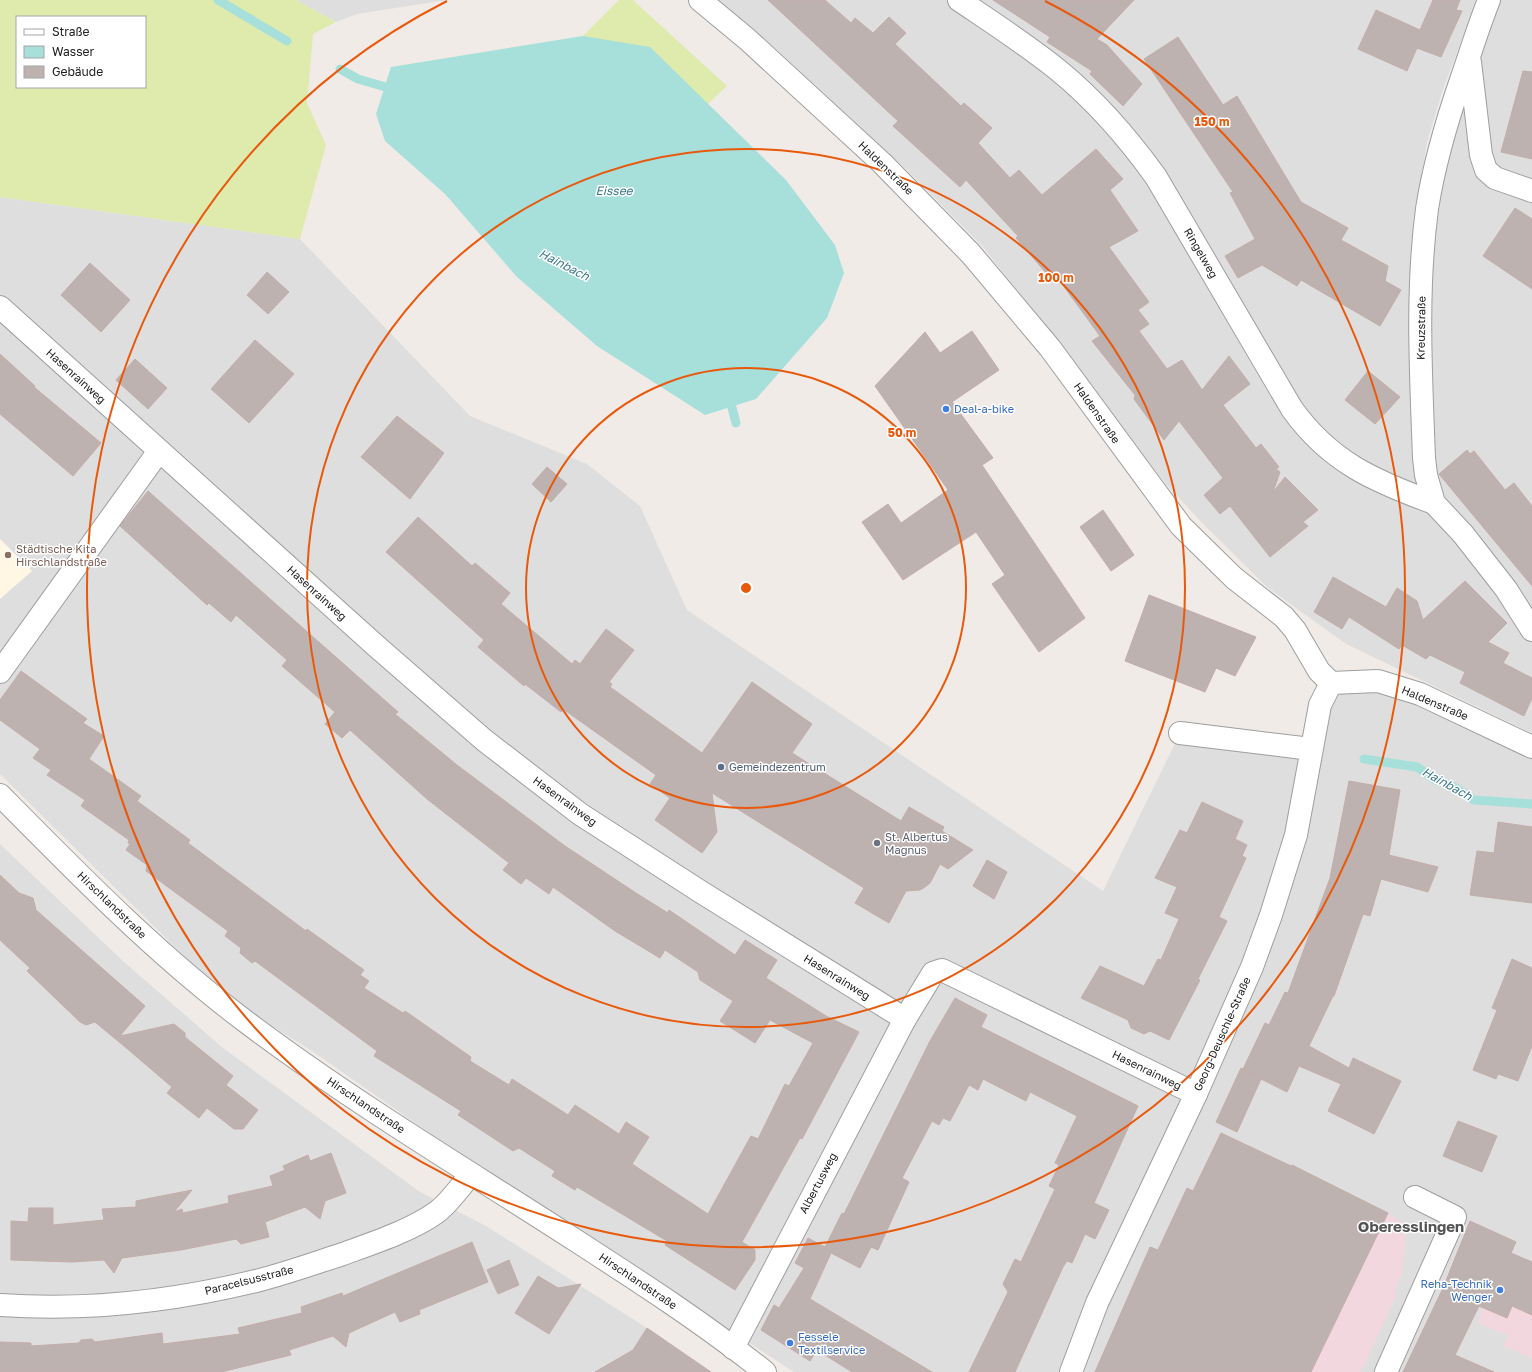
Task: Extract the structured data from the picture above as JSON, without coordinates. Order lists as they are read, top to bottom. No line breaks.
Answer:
{"streets":{"street":["Haldenstraße","Ringelweg","Kreuzstraße","Hasenrainweg","Hirschlandstraße","Georg-Deuschle-Straße","Albertusweg","Paracelsusstraße"]},"crossings":[["Haldenstraße","Georg-Deuschle-Straße"],["Ringelweg","Kreuzstraße"],["Hasenrainweg","Georg-Deuschle-Straße"],["Hasenrainweg","Albertusweg"],["Hirschlandstraße","Albertusweg"],["Hirschlandstraße","Paracelsusstraße"]],"districts":["Oberesslingen"],"water":["Eissee","Hainbach"],"places":["Deal-a-bike","Städtische Kita Hirschlandstraße","Gemeindezentrum","St. Albertus Magnus","Reha-Technik Wenger","Fessele Textilservice"],"legend":["Straße","Wasser","Gebäude"],"rings":["150 m","100 m","50 m"]}
